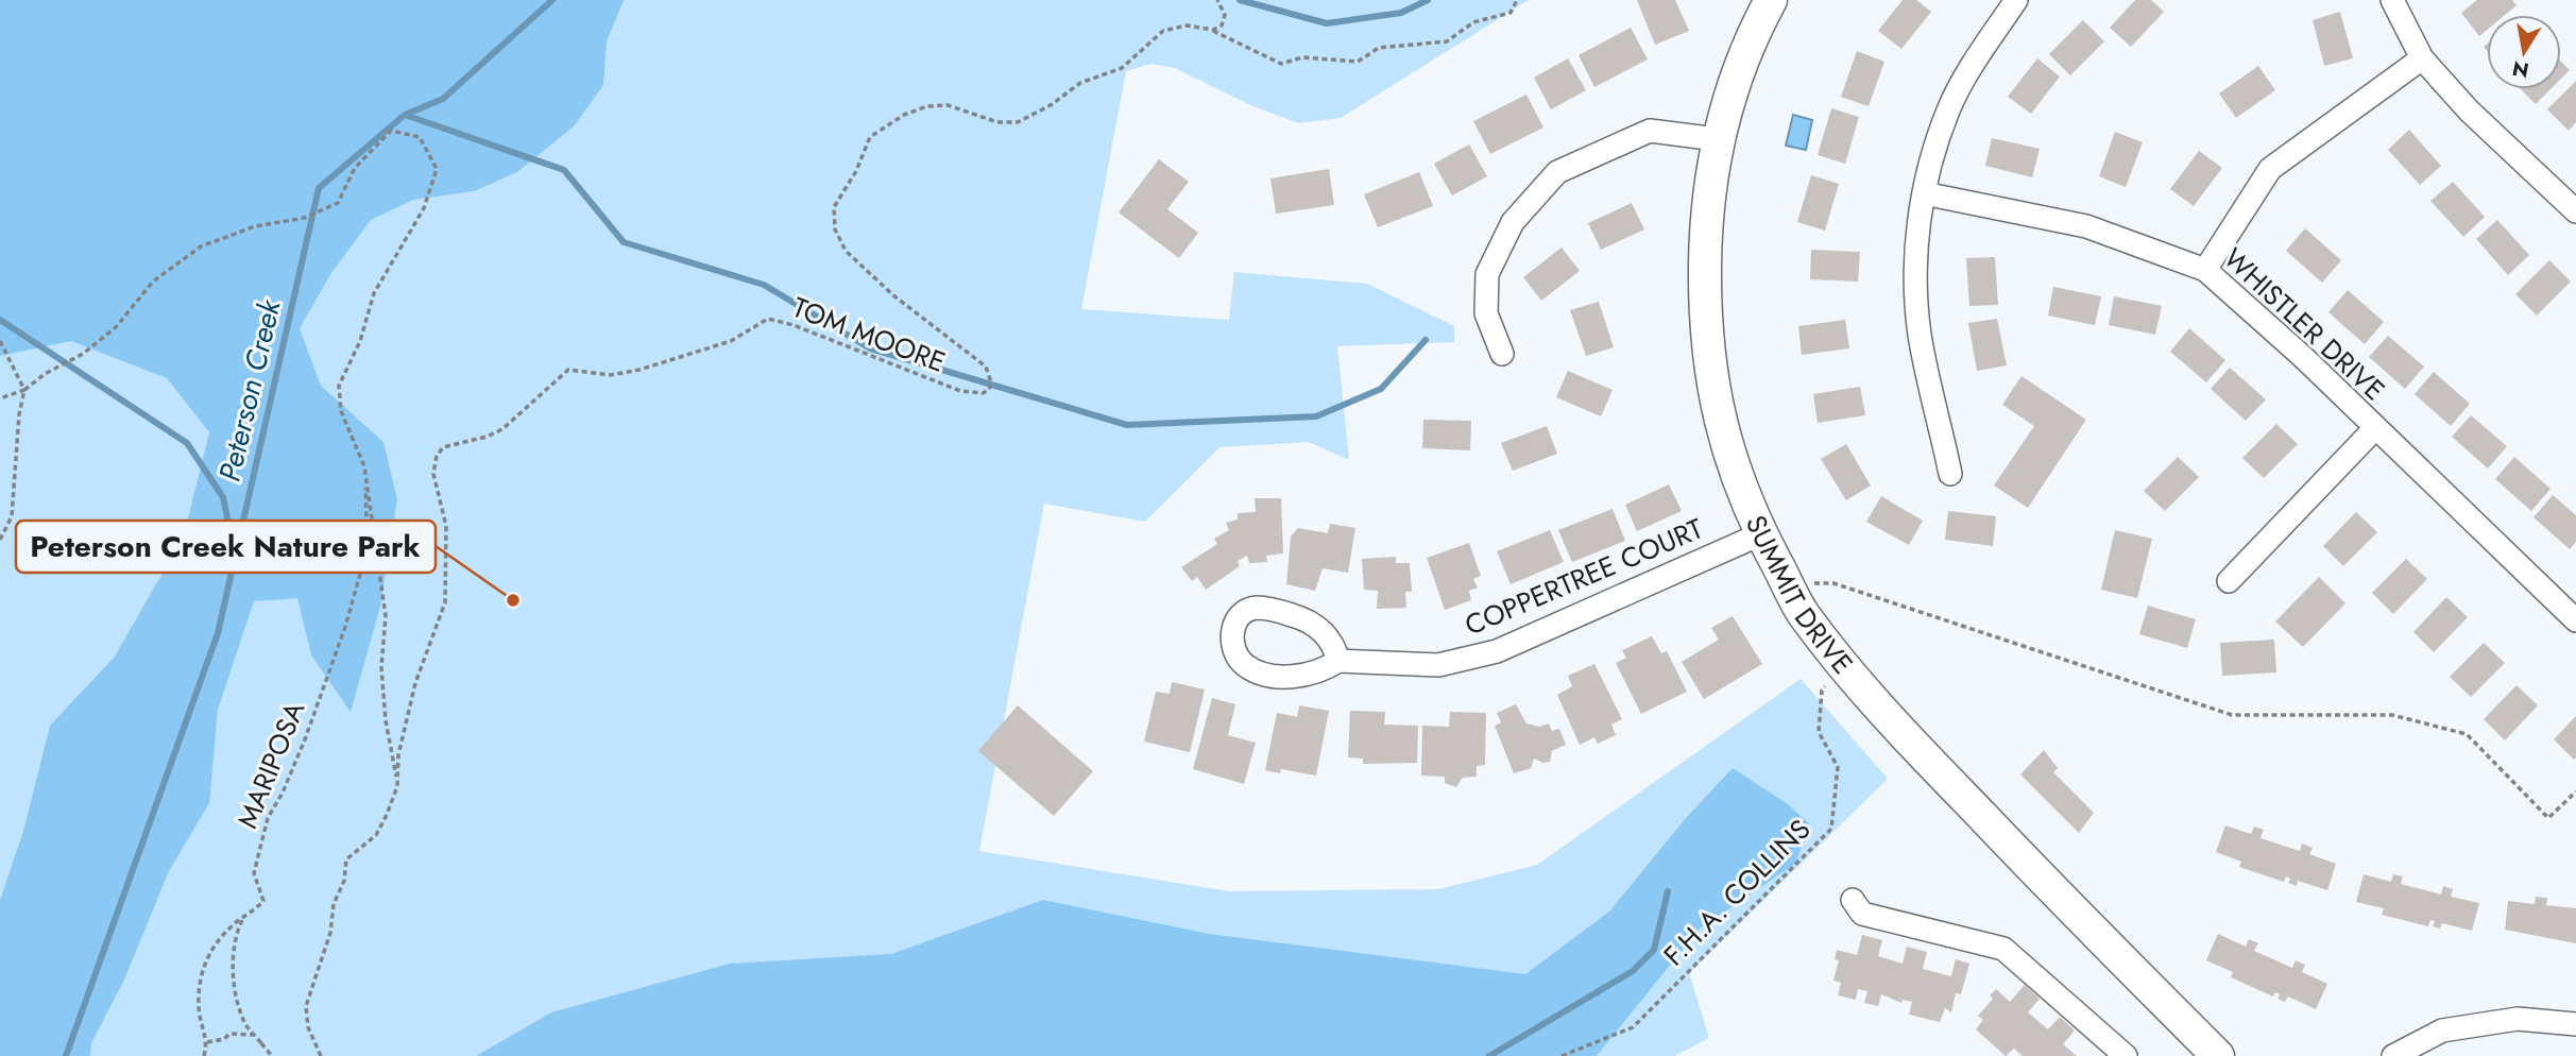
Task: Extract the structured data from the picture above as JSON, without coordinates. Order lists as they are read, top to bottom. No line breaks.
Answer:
{"streets":{"main road":["SUMMIT DRIVE"],"street":["WHISTLER DRIVE","COPPERTREE COURT"],"path":["TOM MOORE","MARIPOSA","F.H.A. COLLINS"]},"crossings":[["COPPERTREE COURT","SUMMIT DRIVE"],["SUMMIT DRIVE","F.H.A. COLLINS"]],"water":["Peterson Creek"],"places":["Peterson Creek Nature Park"],"north":"bottom"}
